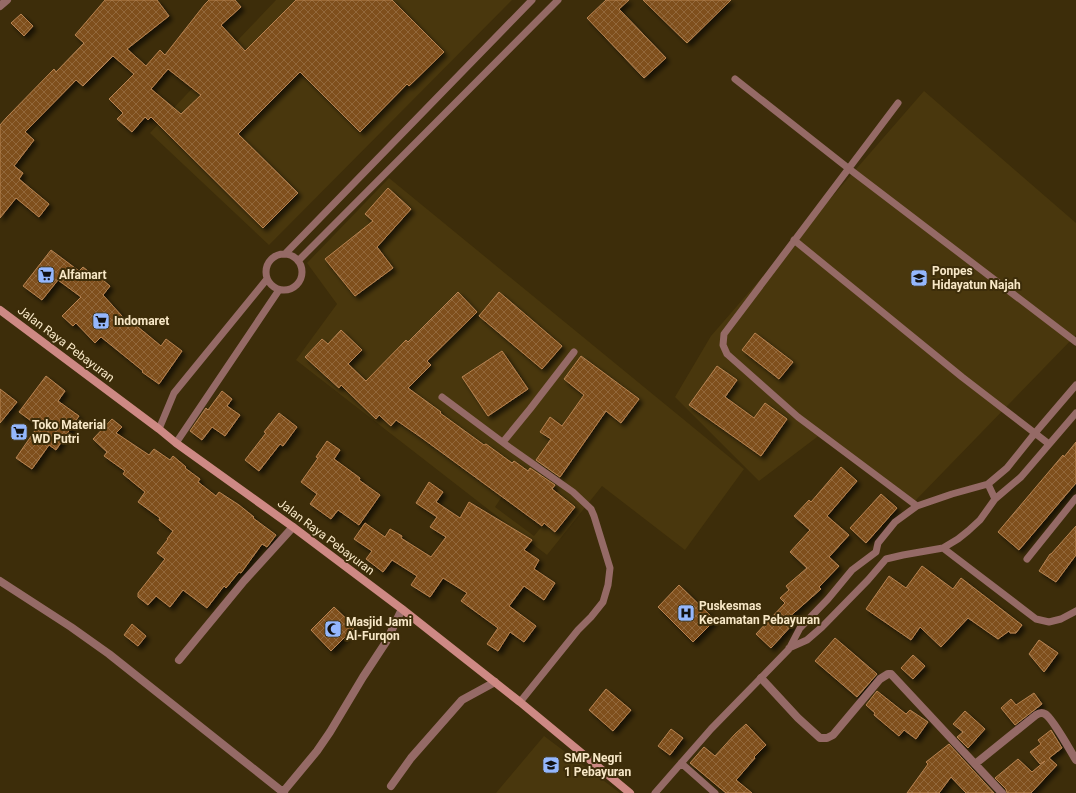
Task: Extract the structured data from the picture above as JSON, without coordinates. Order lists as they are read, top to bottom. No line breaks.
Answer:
{"streets":{"main road":["Jalan Raya Pebayuran"]},"places":{"supermarket":["Alfamart","Indomaret","Toko Material WD Putri"],"school or university":["Ponpes Hidayatun Najah","SMP Negri 1 Pebayuran"],"hospital":["Puskesmas Kecamatan Pebayuran"],"mosque":["Masjid Jami Al-Furqon"]}}
